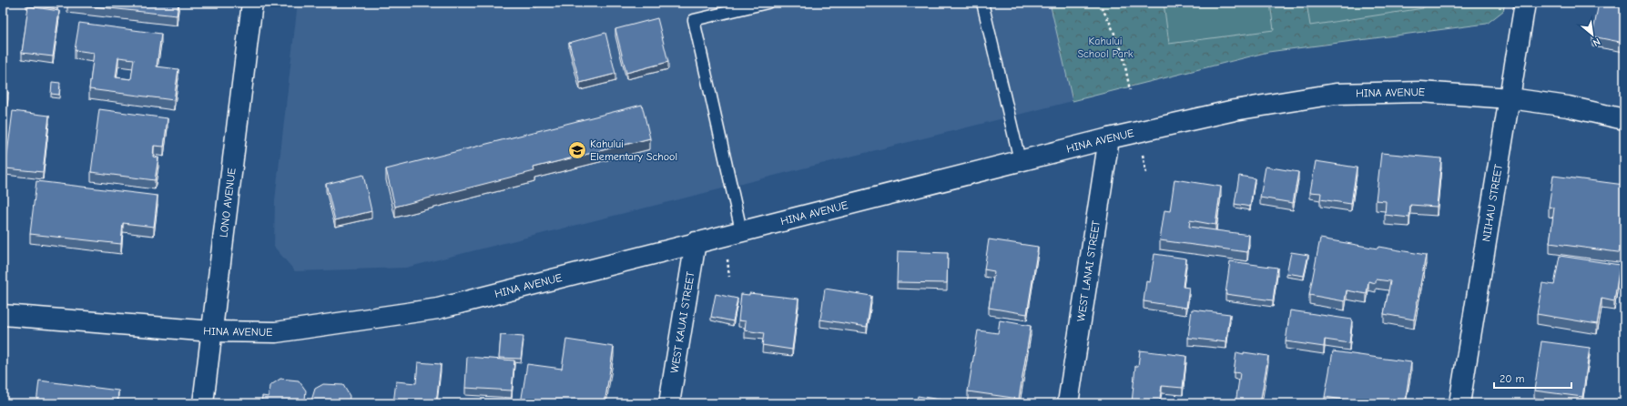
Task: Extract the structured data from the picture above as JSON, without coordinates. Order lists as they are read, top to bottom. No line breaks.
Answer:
{"streets":{"street":["HINA AVENUE","LONO AVENUE","NIIHAU STREET","WEST LANAI STREET","WEST KAUAI STREET"]},"crossings":[["HINA AVENUE","LONO AVENUE"],["HINA AVENUE","NIIHAU STREET"],["HINA AVENUE","WEST LANAI STREET"],["HINA AVENUE","WEST KAUAI STREET"]],"parks":["Kahului School Park"],"places":{"school or university":["Kahului Elementary School"]},"scale_bar":"20 m","north":"bottom right"}
